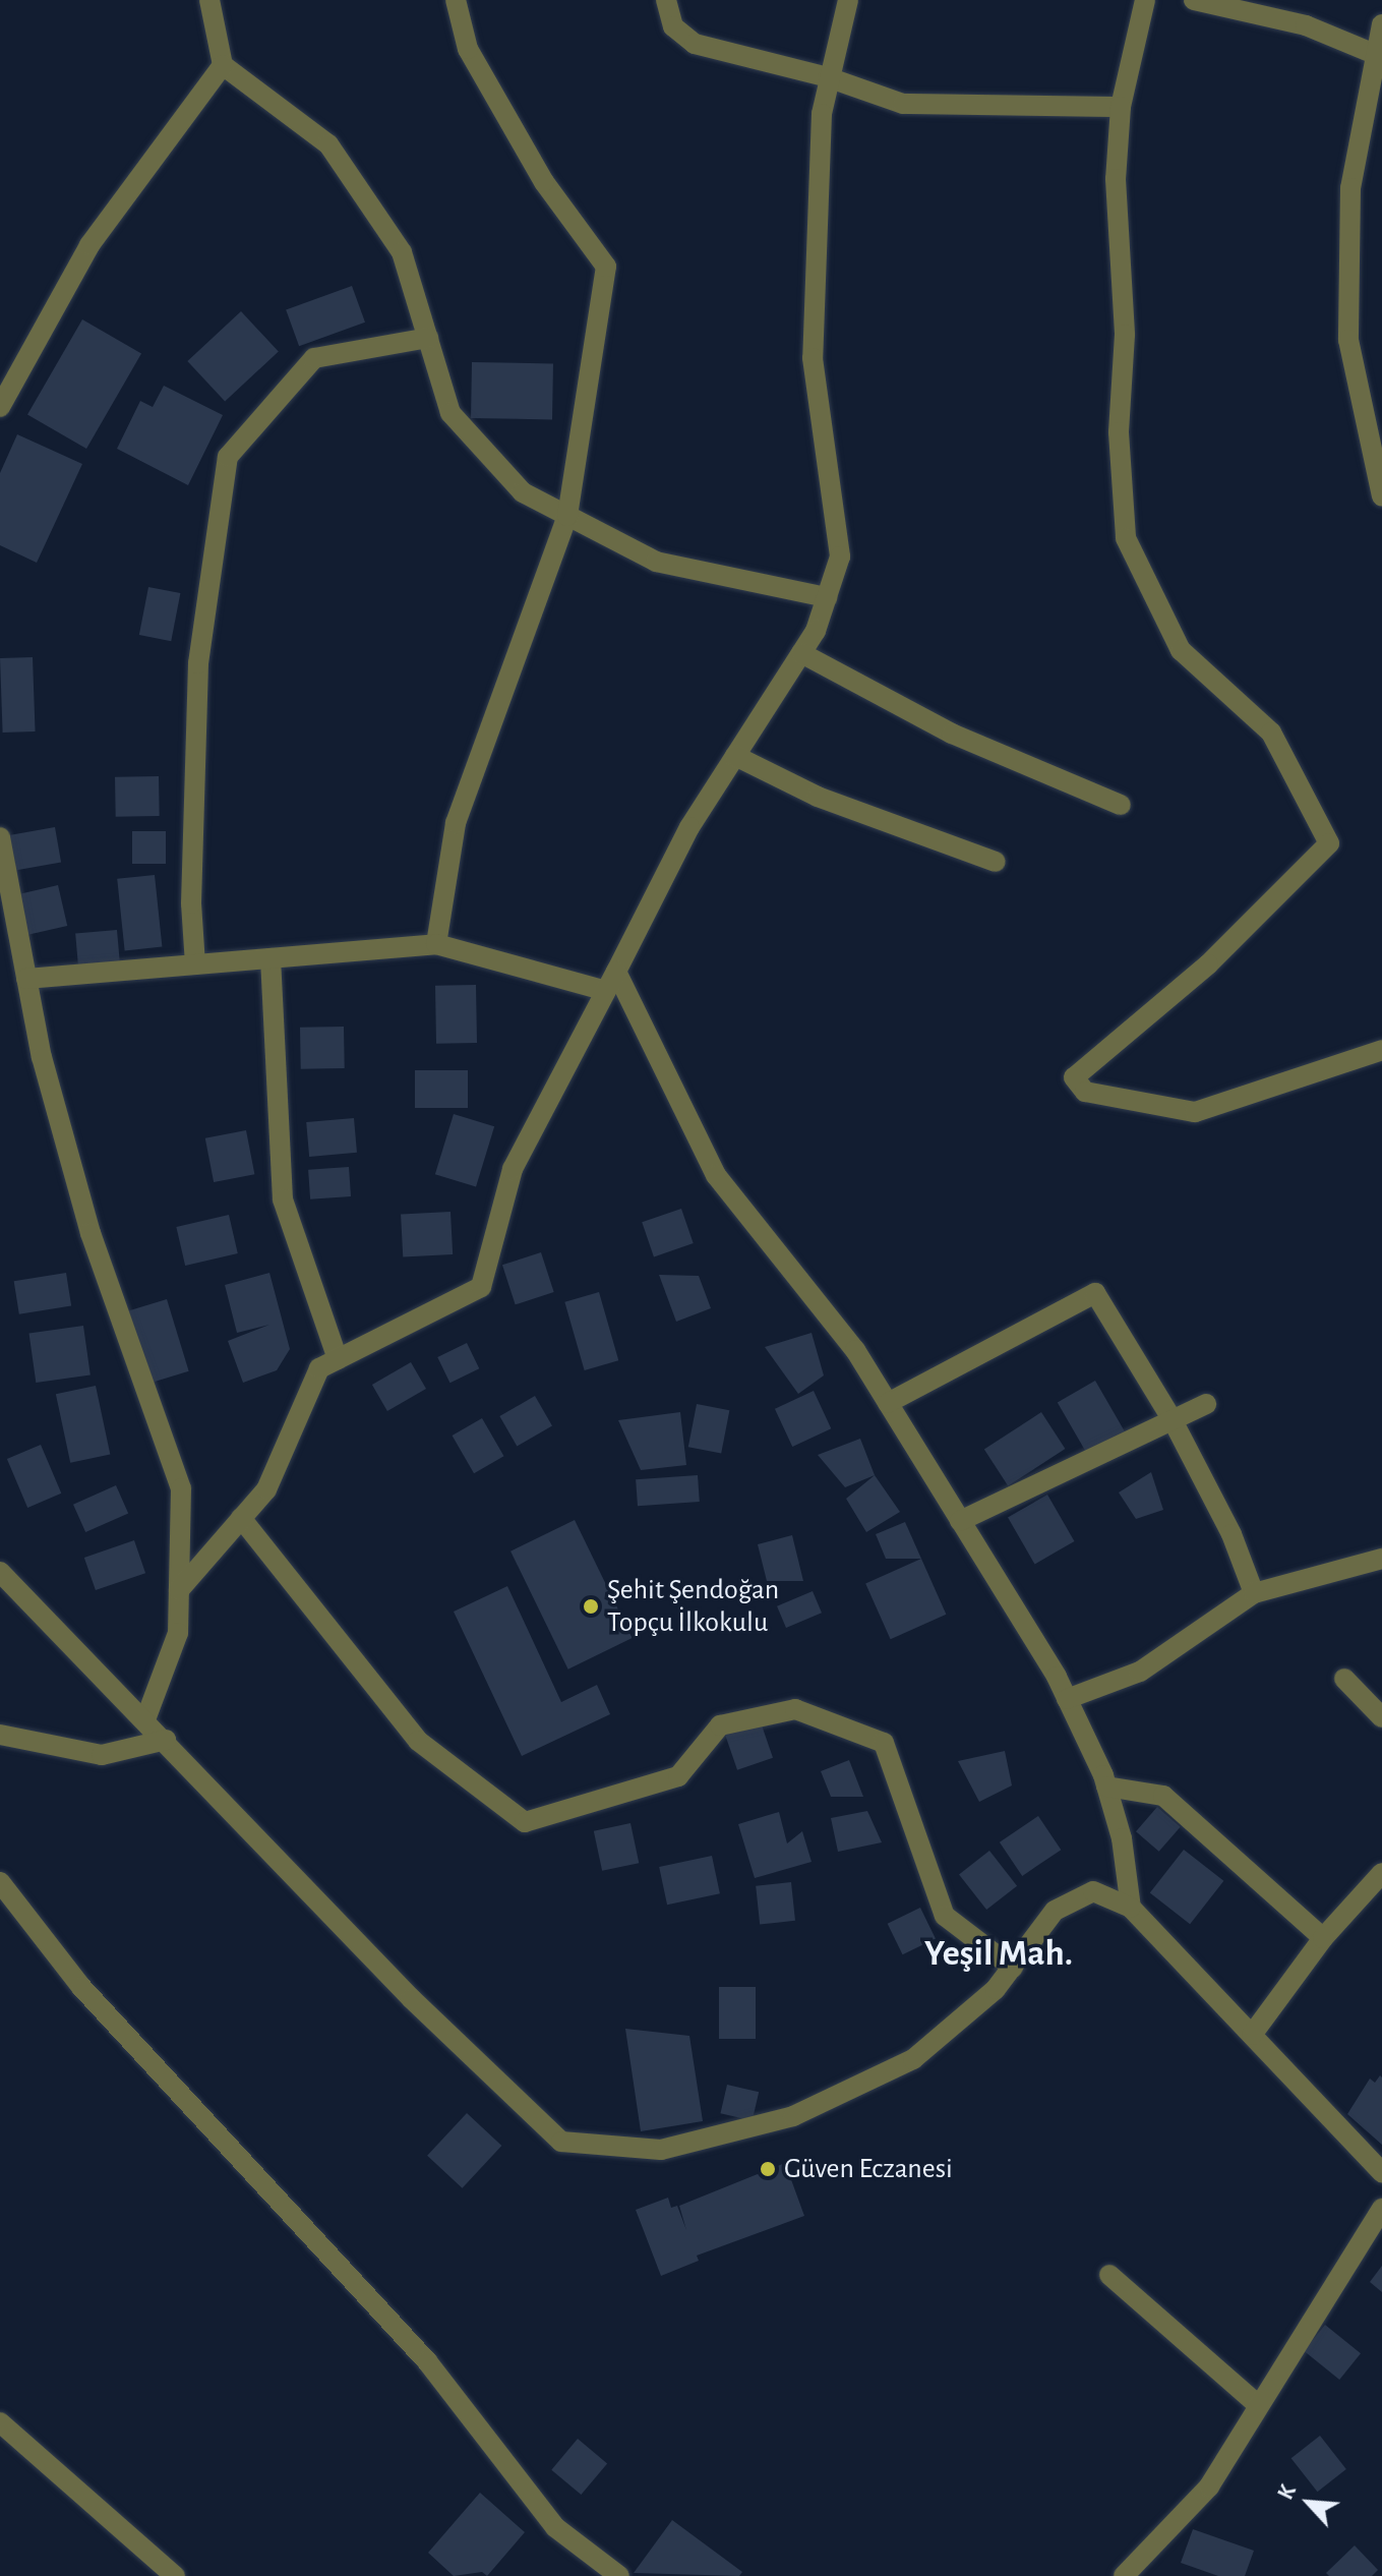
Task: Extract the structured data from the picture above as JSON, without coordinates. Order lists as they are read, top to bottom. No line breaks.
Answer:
{"districts":["Yeşil Mah."],"places":["Şehit Şendoğan Topçu İlkokulu","Güven Eczanesi"],"north":"top left"}
